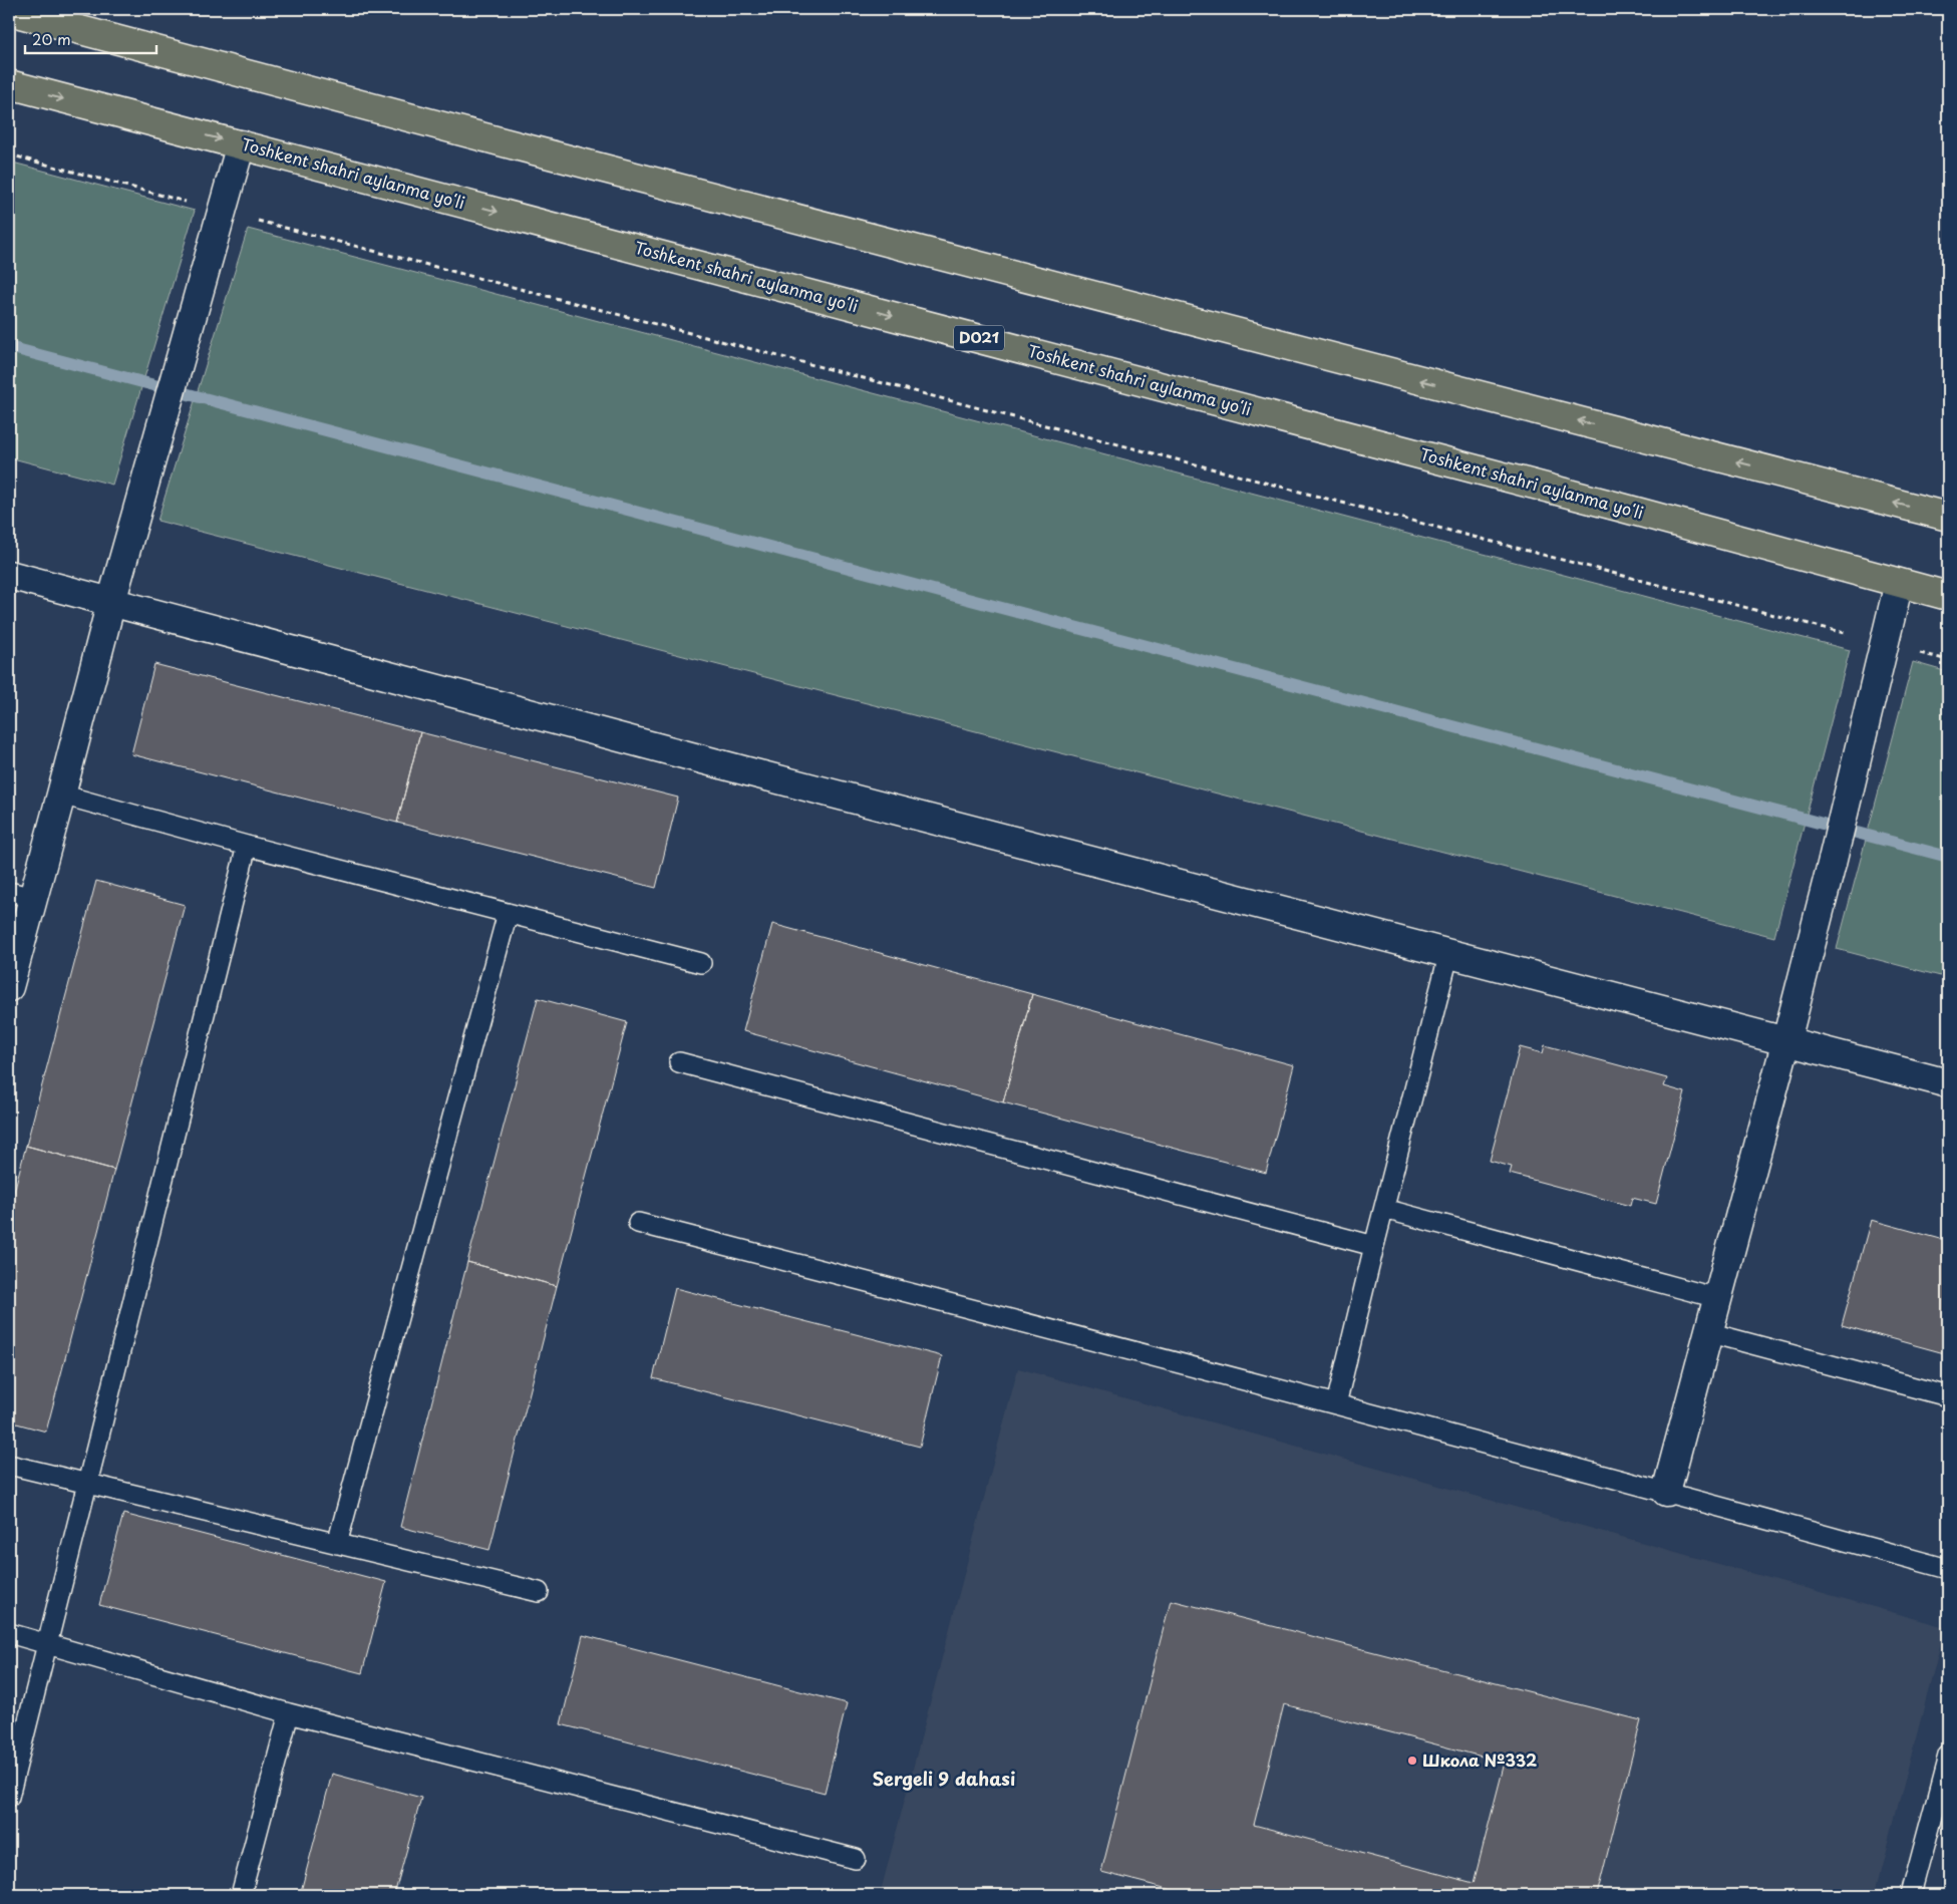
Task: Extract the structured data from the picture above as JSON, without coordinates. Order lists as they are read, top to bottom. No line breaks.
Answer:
{"streets":{"highway":["Toshkent shahri aylanma yoʻli","D021"]},"districts":["Sergeli 9 dahasi"],"places":["Школа №332"],"scale_bar":"20 m"}
